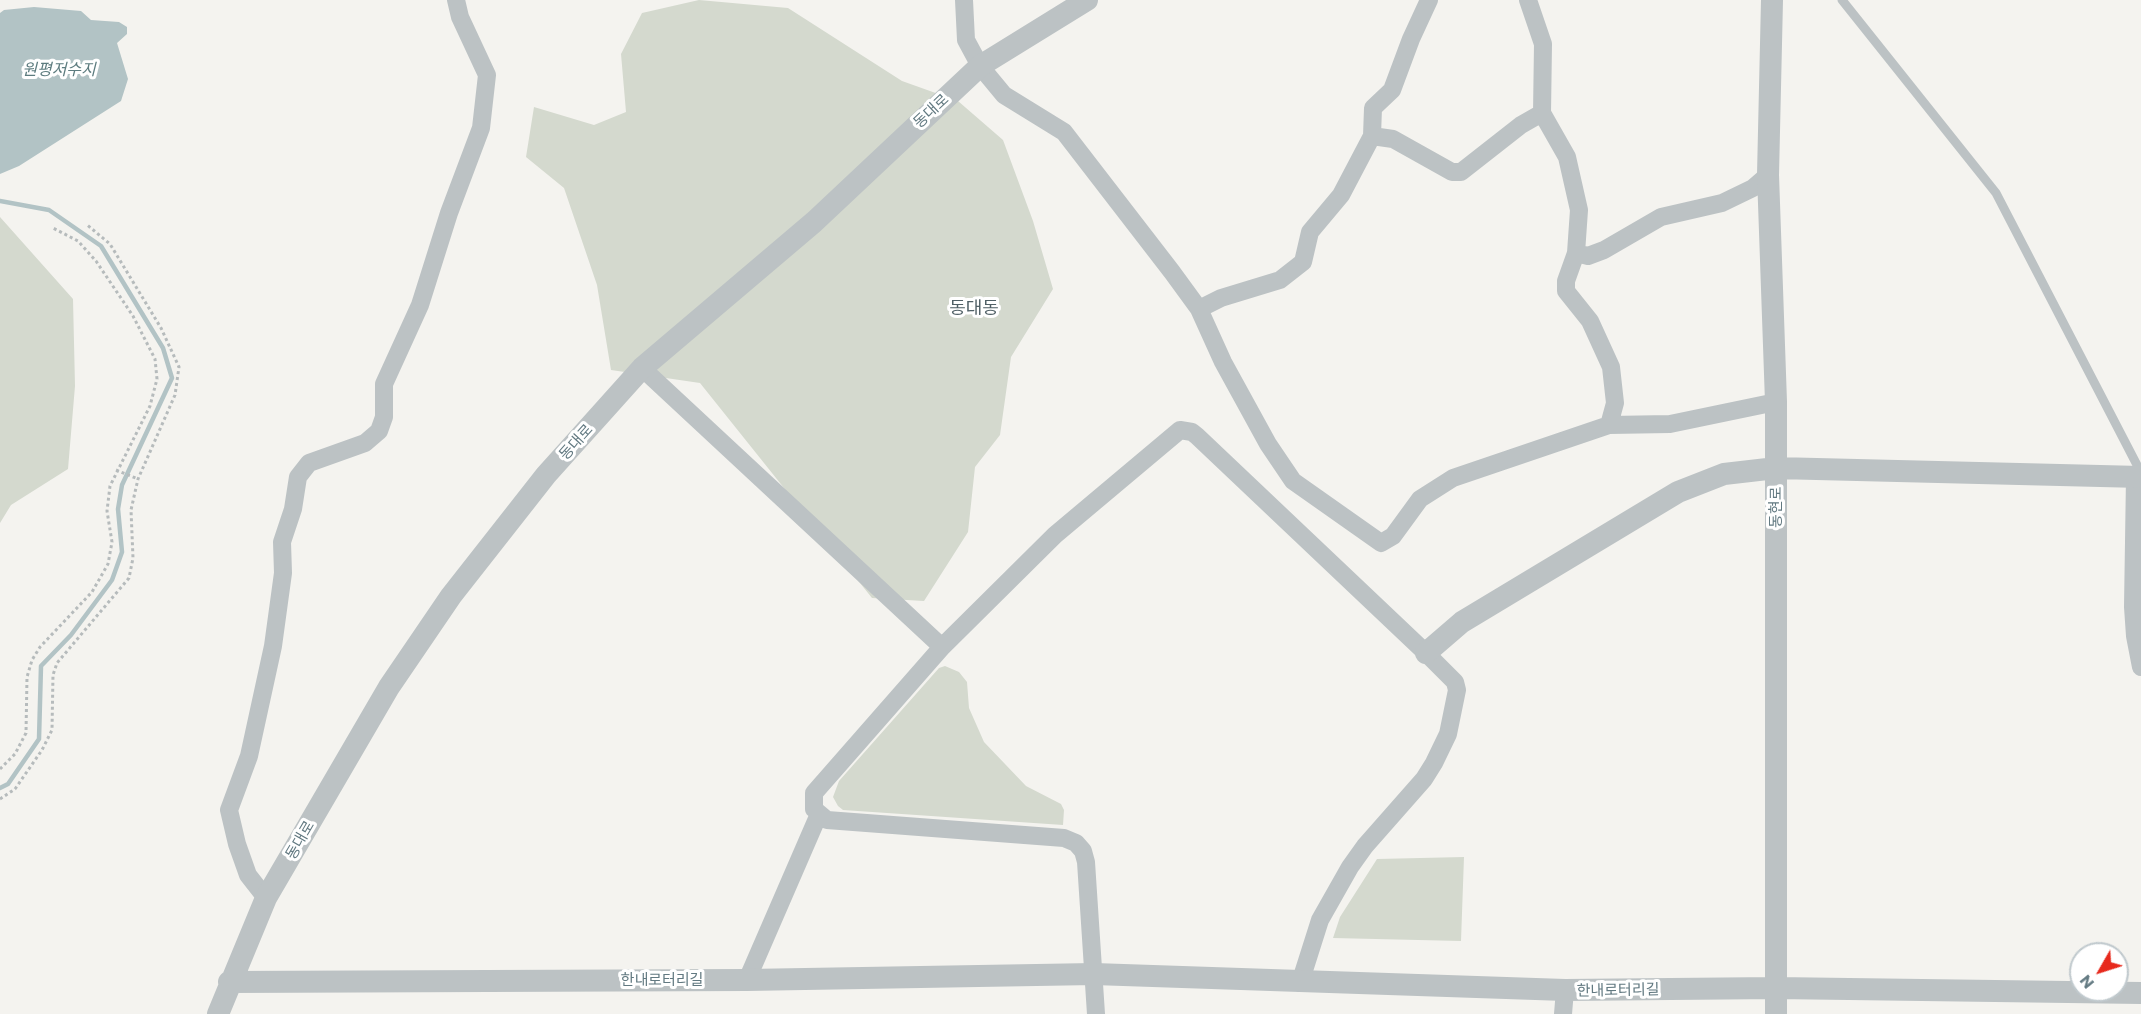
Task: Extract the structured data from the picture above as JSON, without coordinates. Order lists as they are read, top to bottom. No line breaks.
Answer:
{"streets":{"street":["동대로","동현로","한내로터리길"]},"crossings":[["동대로","한내로터리길"],["동현로","한내로터리길"]],"districts":["동대동"],"water":["원평저수지"],"north":"bottom left"}
